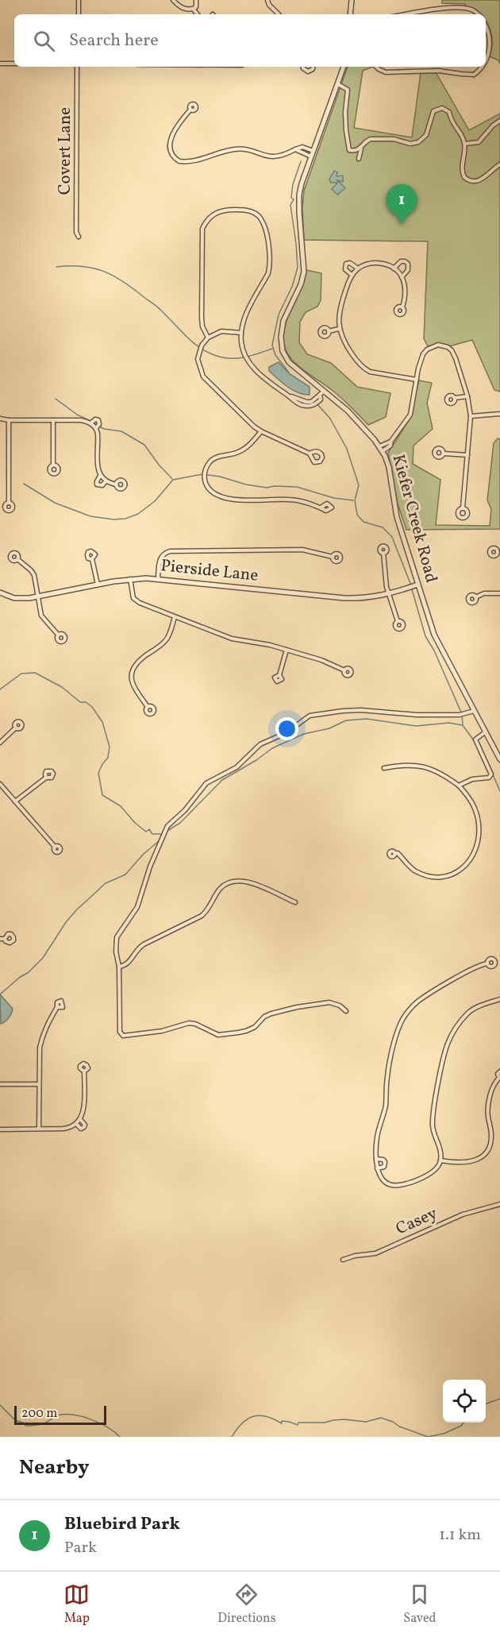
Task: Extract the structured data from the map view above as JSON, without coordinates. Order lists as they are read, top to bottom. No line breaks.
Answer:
{"streets":{"street":["Covert Lane","Kiefer Creek Road","Pierside Lane","Casey"]},"crossings":[["Kiefer Creek Road","Pierside Lane"]],"scale_bar":"200 m","page":{"search":"Search here","pins":"1","scale":"200 m","heading":"Nearby","list":[{"mark":"1","name":"Bluebird Park","note":"Park","value":"1.1 km"}],"nav":["Map","Directions","Saved"]}}
